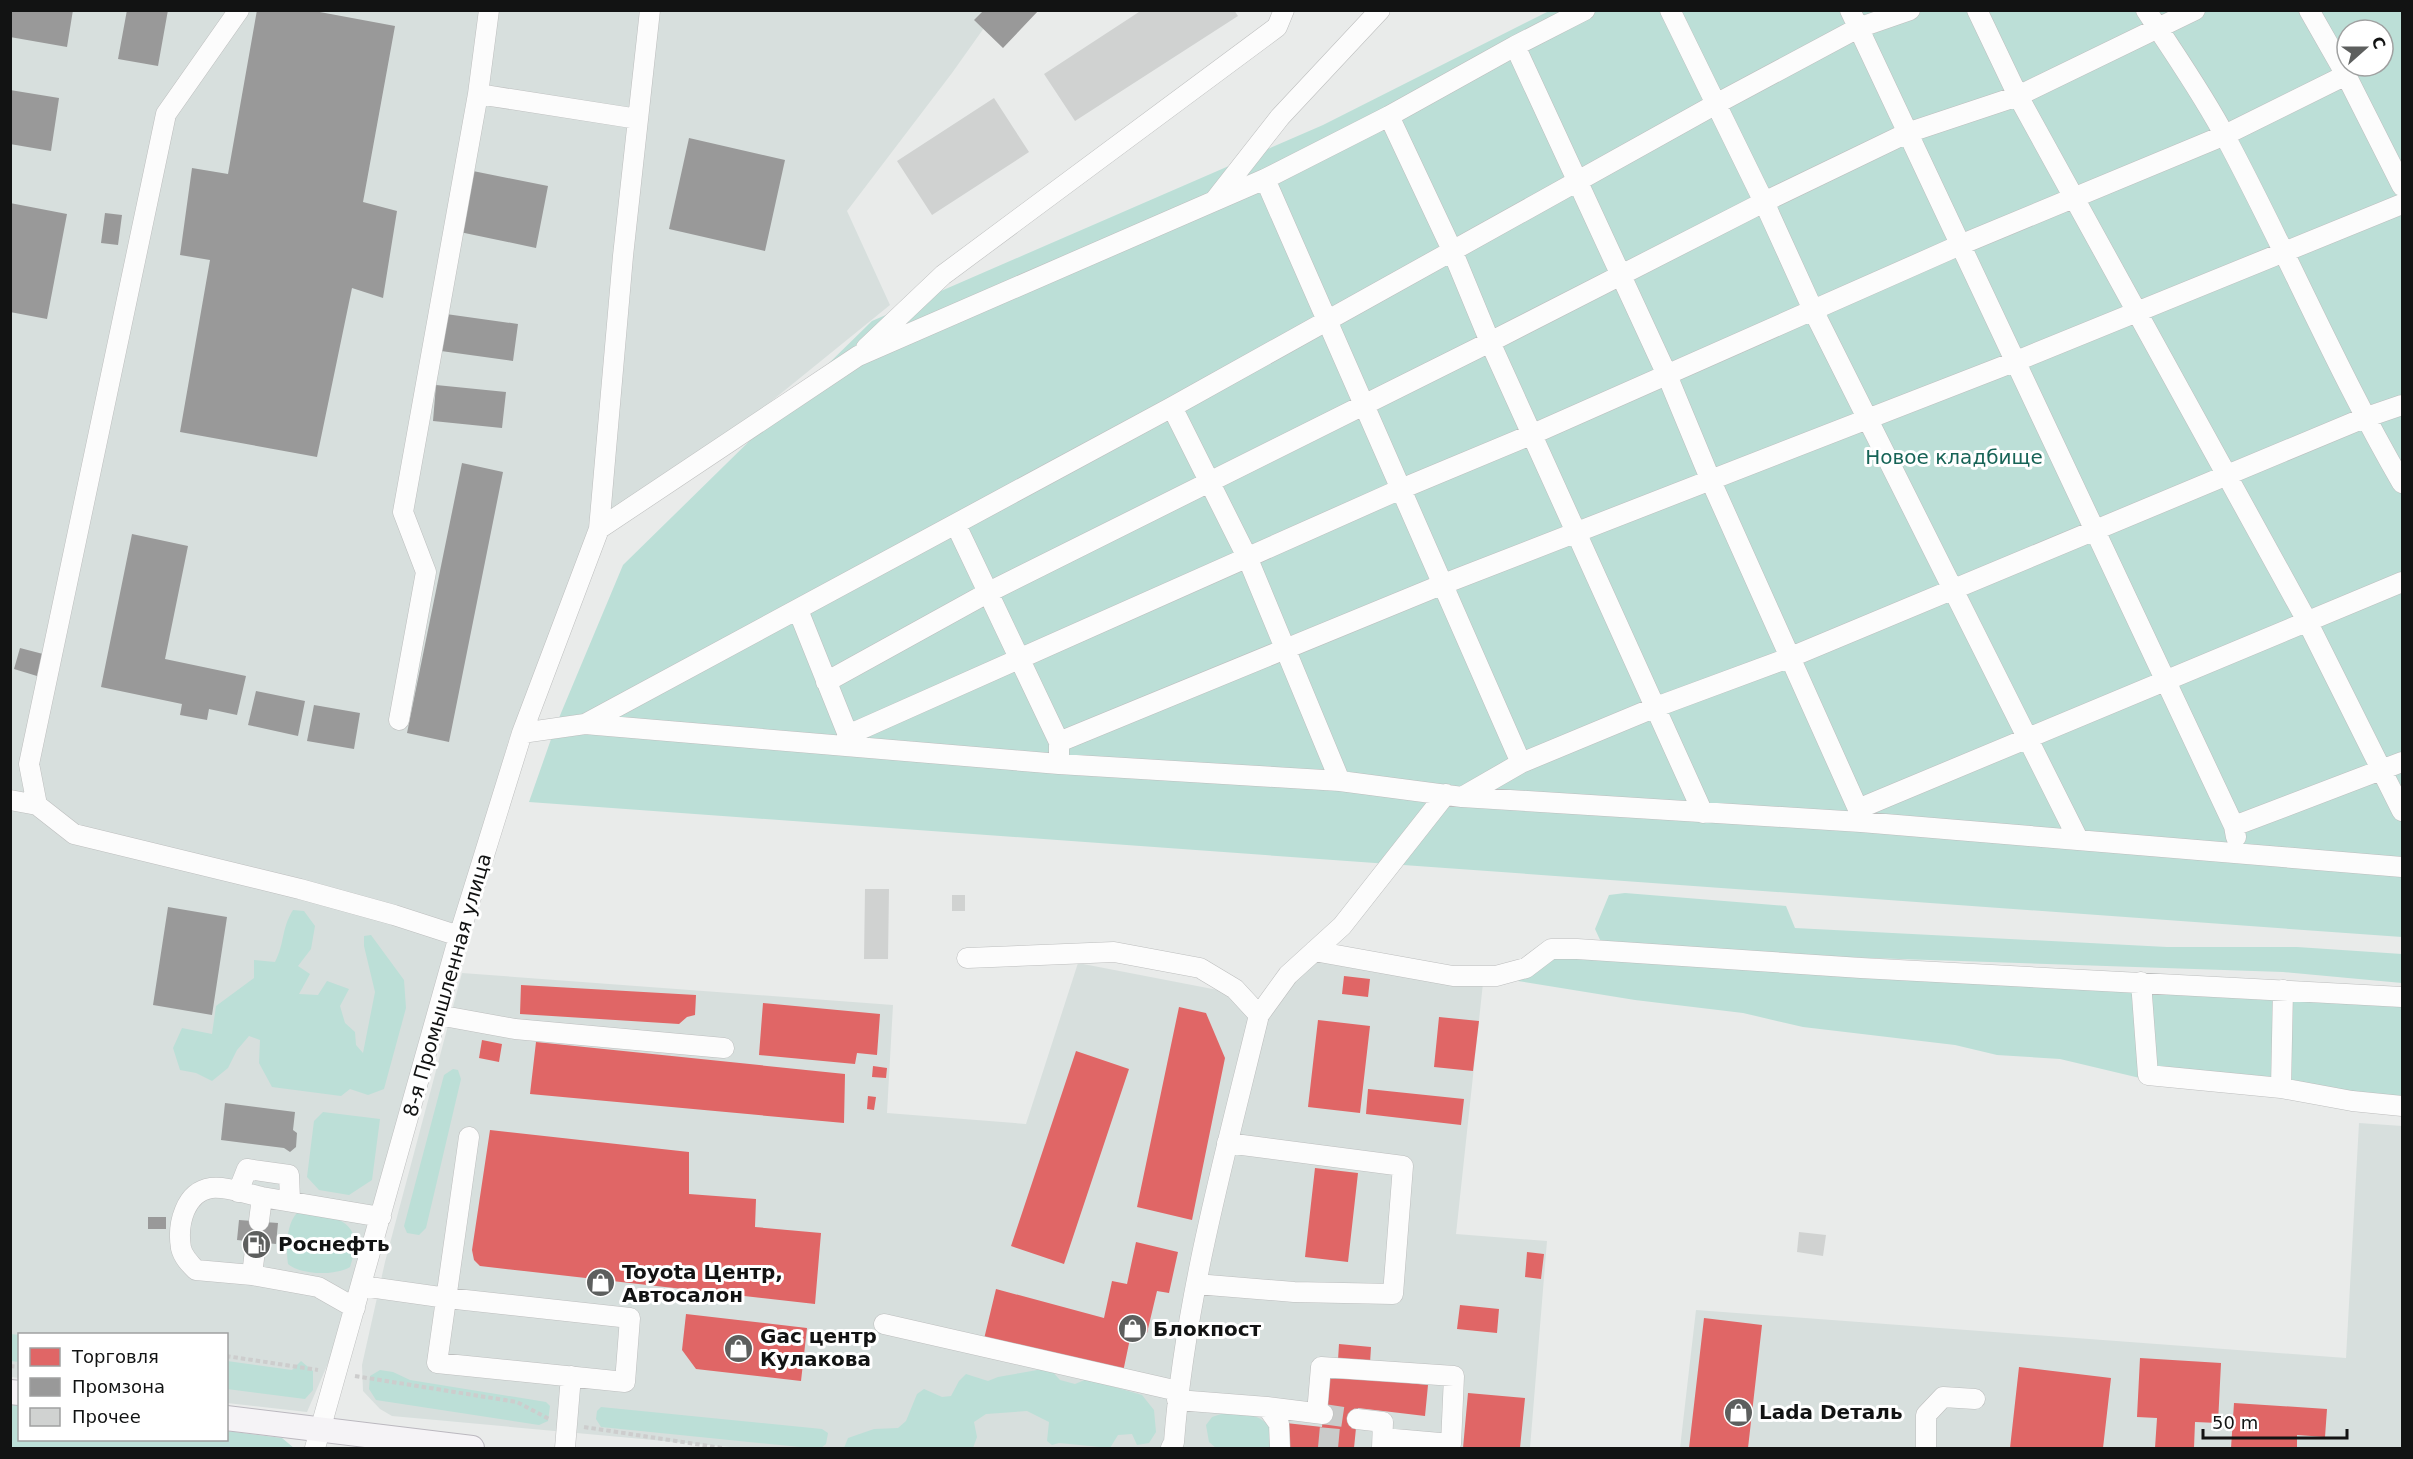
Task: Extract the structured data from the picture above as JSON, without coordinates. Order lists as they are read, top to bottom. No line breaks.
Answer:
{"streets":{"street":["8-я Промышленная улица"]},"parks":["Новое кладбище"],"places":{"fuel station":["Роснефть"],"shop":["Toyota Центр, Автосалон","Блокпост","Gac центр Кулакова","Lada Dеталь"]},"legend":["Торговля","Промзона","Прочее"],"scale_bar":"50 m","north":"right"}
